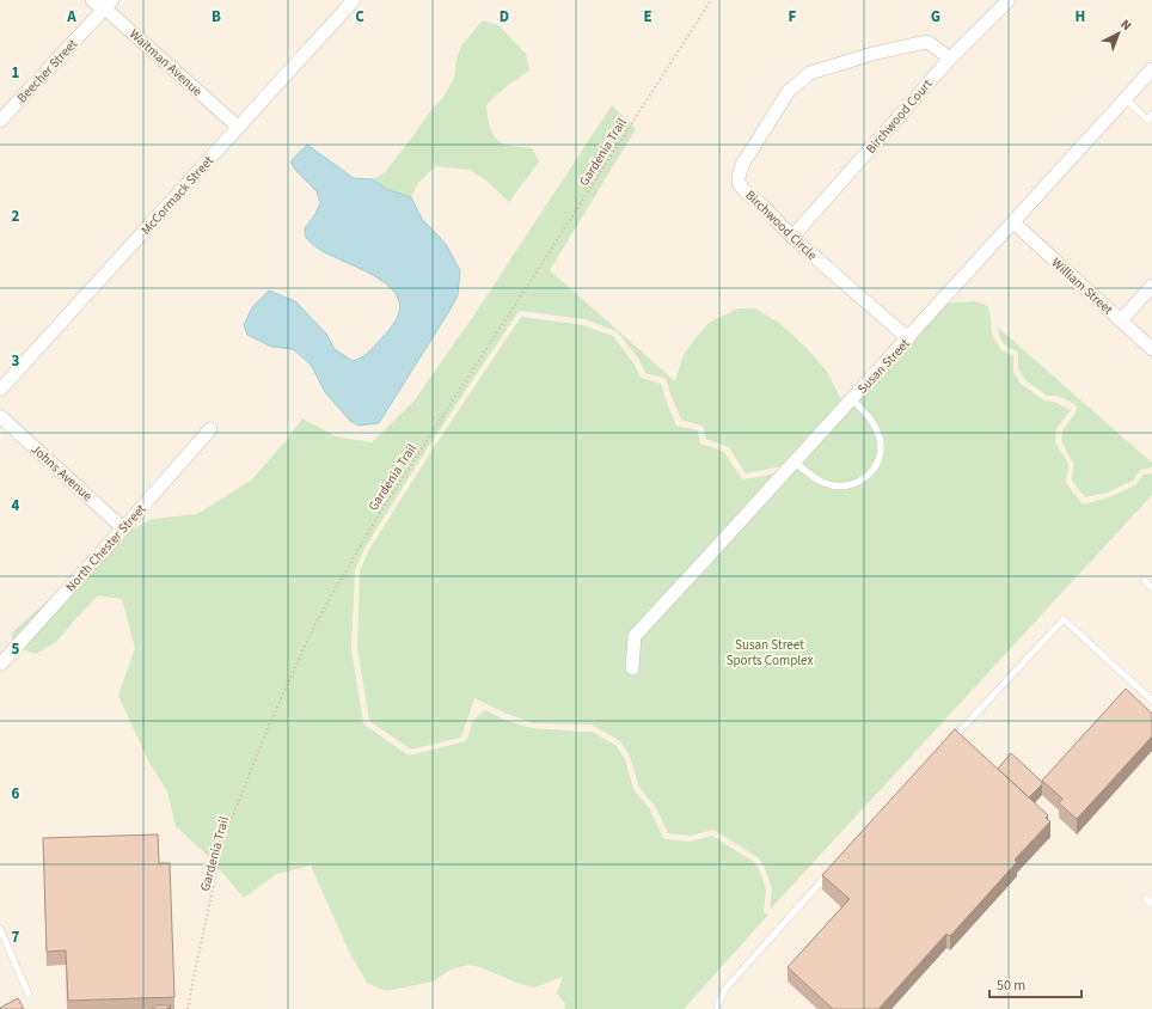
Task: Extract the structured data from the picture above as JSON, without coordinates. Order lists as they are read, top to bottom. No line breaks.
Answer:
{"streets":{"street":["Waitman Avenue","Beecher Street","Birchwood Court","McCormack Street","Birchwood Circle","William Street","Susan Street","Johns Avenue","North Chester Street"],"path":["Gardenia Trail"]},"crossings":[["Waitman Avenue","Beecher Street"],["Waitman Avenue","McCormack Street"],["Birchwood Court","Birchwood Circle"],["Birchwood Circle","Susan Street"],["William Street","Susan Street"],["Johns Avenue","North Chester Street"]],"parks":["Susan Street Sports Complex"],"scale_bar":"50 m","north":"top right","grid":{"columns":["A","B","C","D","E","F","G","H"],"rows":["1","2","3","4","5","6","7"]}}
